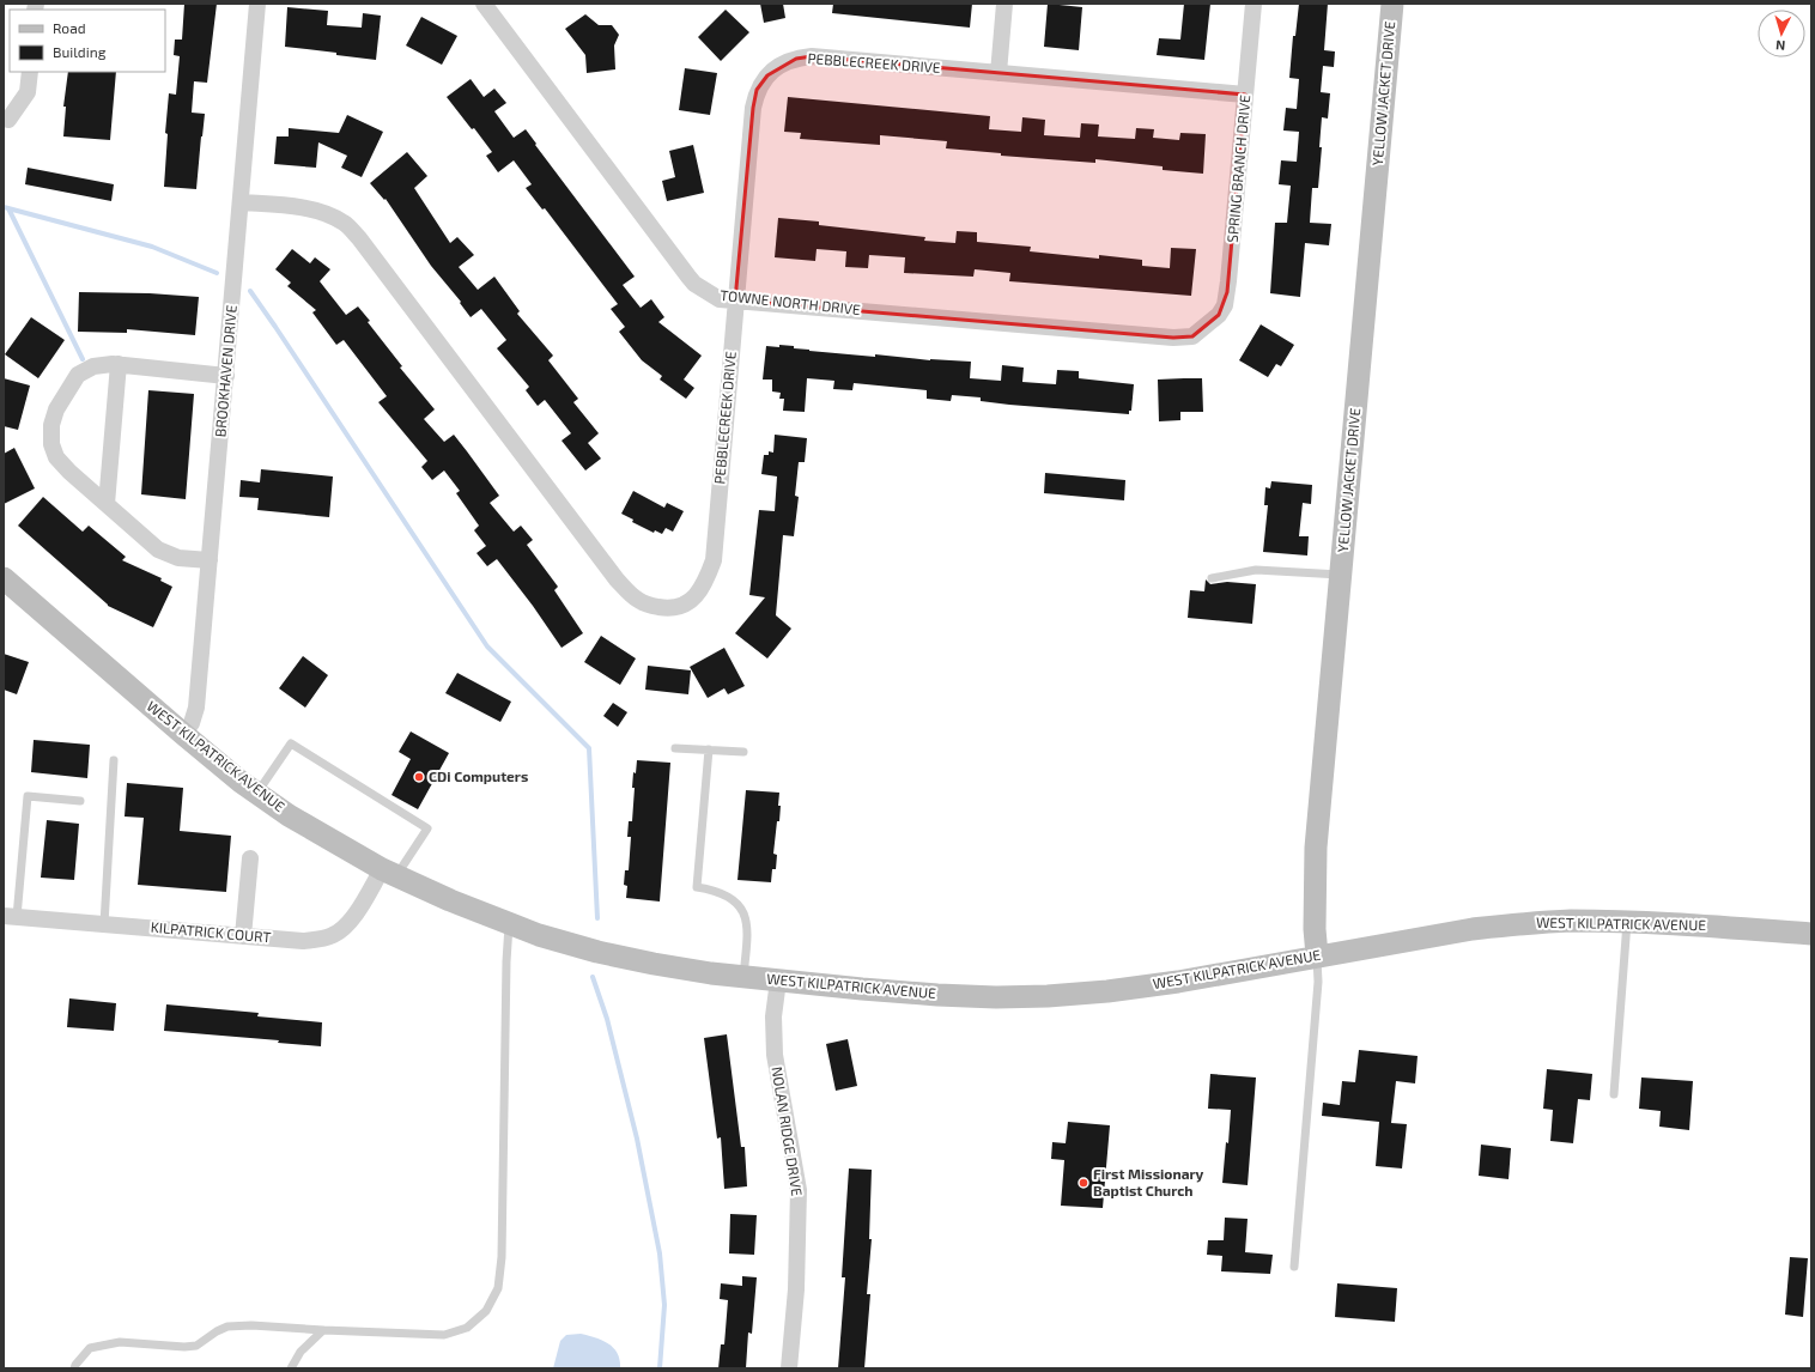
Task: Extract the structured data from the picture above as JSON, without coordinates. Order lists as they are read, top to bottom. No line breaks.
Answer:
{"streets":{"main road":["YELLOW JACKET DRIVE","WEST KILPATRICK AVENUE"],"street":["PEBBLECREEK DRIVE","SPRING BRANCH DRIVE","TOWNE NORTH DRIVE","BROOKHAVEN DRIVE","KILPATRICK COURT","NOLAN RIDGE DRIVE"]},"crossings":[["PEBBLECREEK DRIVE","SPRING BRANCH DRIVE"],["PEBBLECREEK DRIVE","TOWNE NORTH DRIVE"],["PEBBLECREEK DRIVE","BROOKHAVEN DRIVE"],["YELLOW JACKET DRIVE","WEST KILPATRICK AVENUE"],["SPRING BRANCH DRIVE","TOWNE NORTH DRIVE"],["BROOKHAVEN DRIVE","WEST KILPATRICK AVENUE"],["WEST KILPATRICK AVENUE","KILPATRICK COURT"],["WEST KILPATRICK AVENUE","NOLAN RIDGE DRIVE"]],"places":["CDi Computers","First Missionary Baptist Church"],"legend":["Road","Building"],"north":"bottom"}
